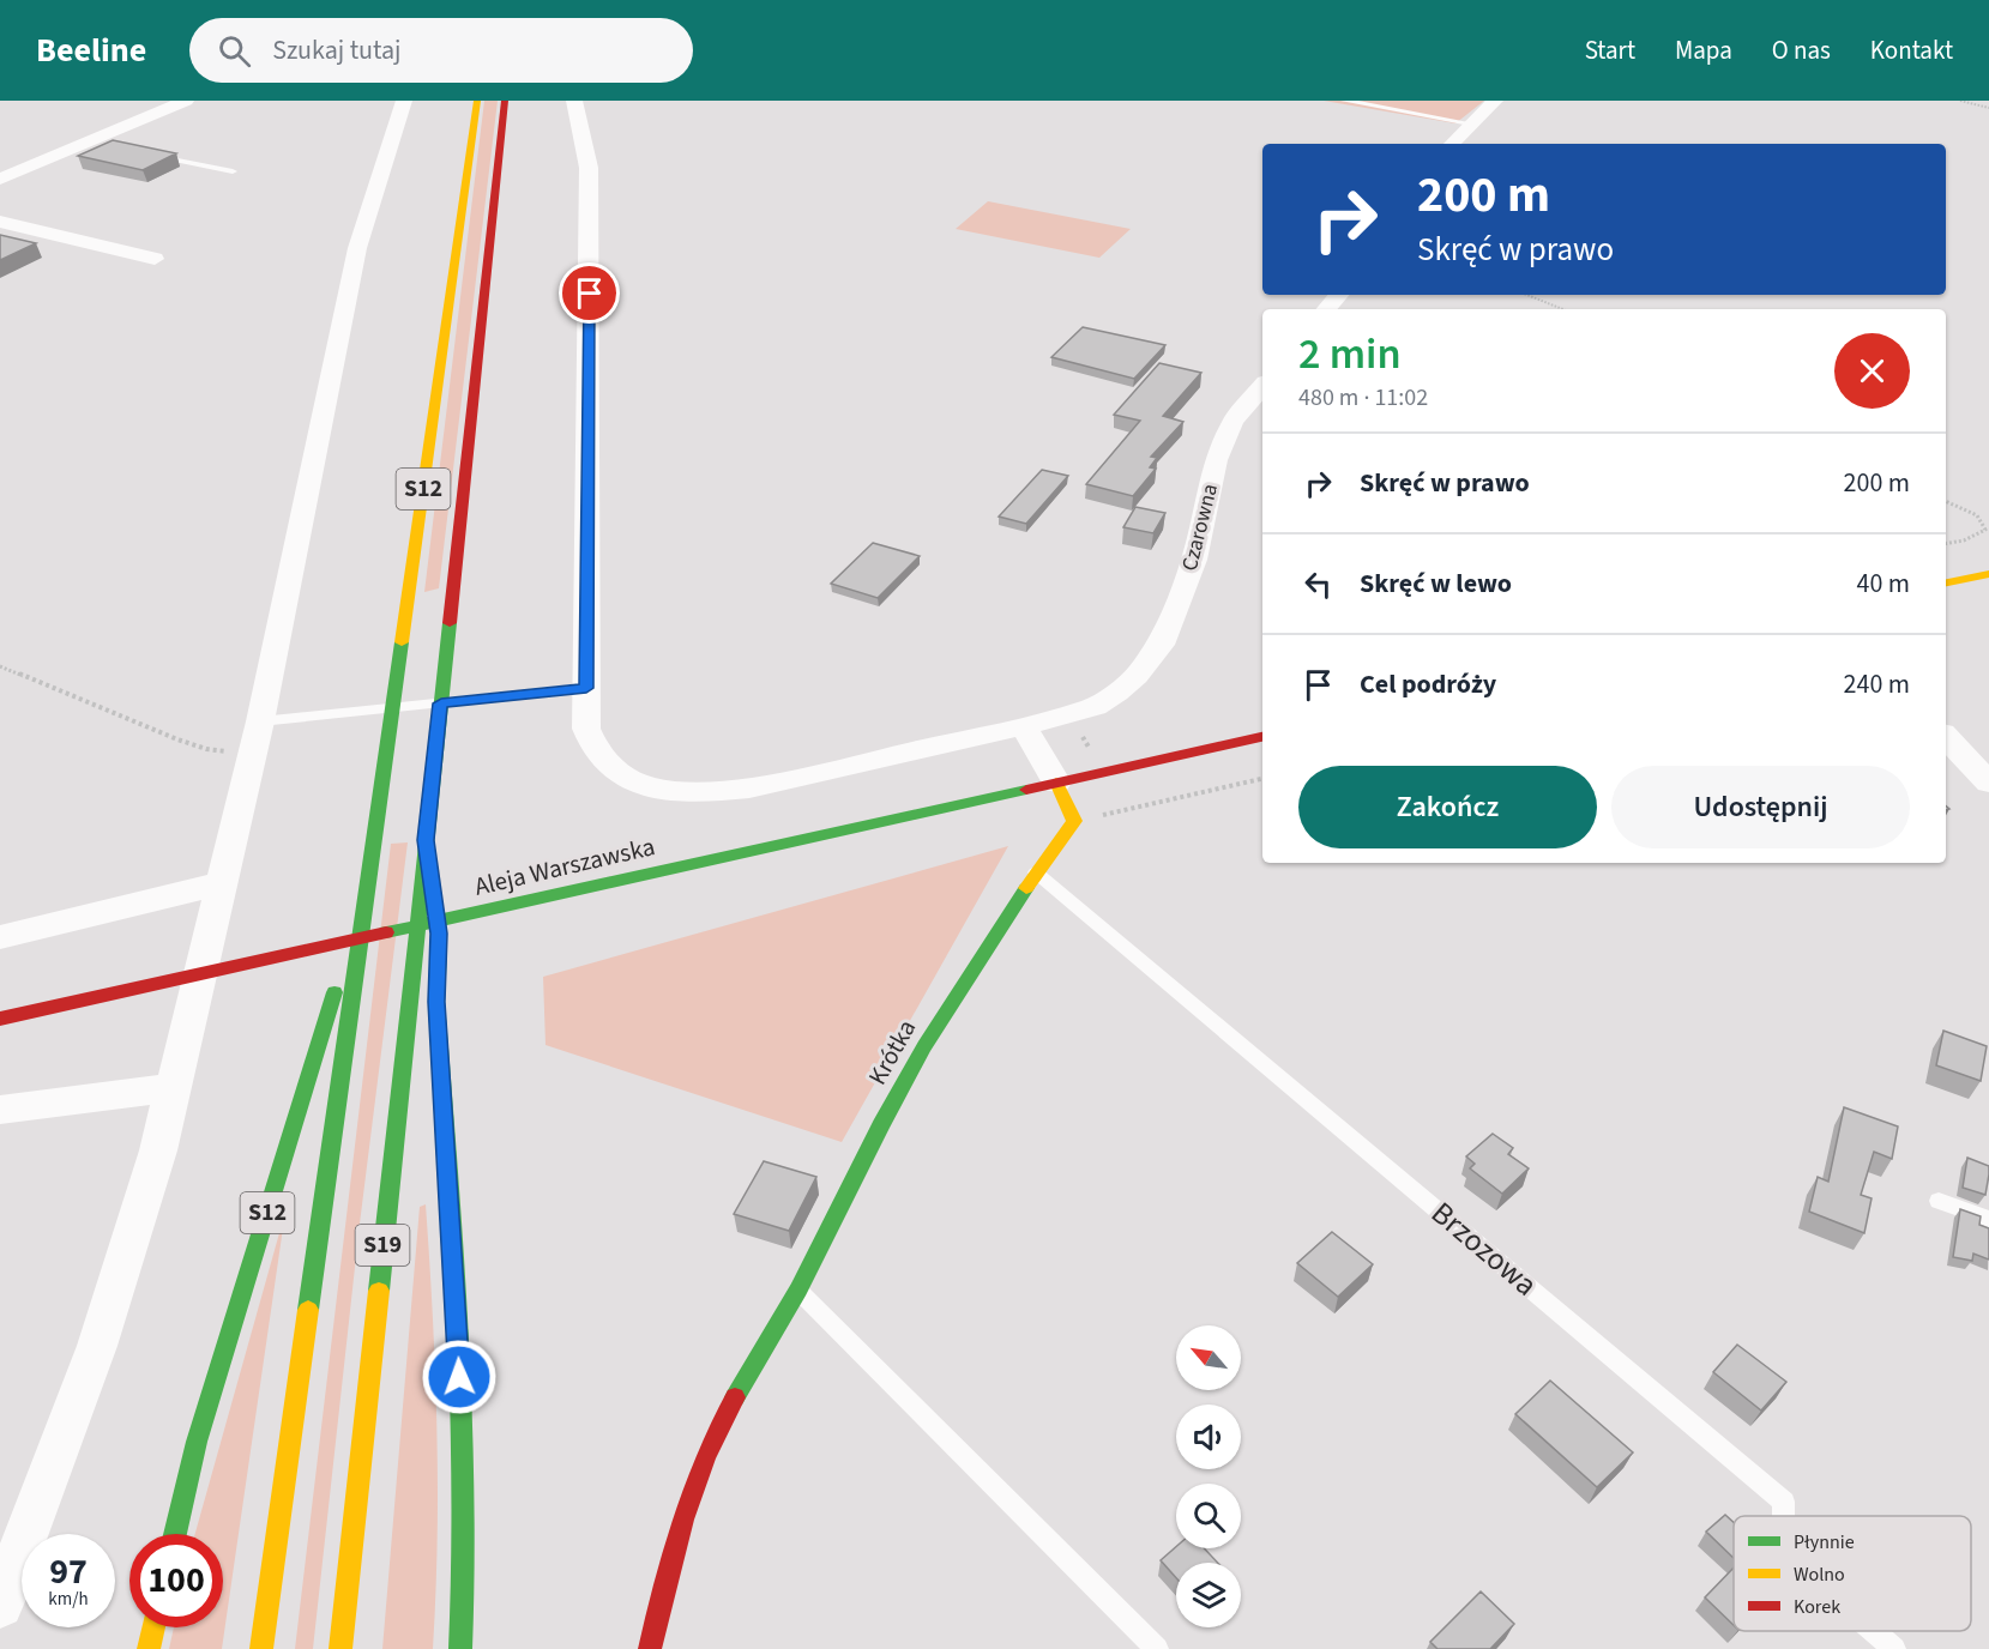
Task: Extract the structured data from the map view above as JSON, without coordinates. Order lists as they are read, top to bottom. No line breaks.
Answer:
{"streets":{"main road":["S12","Aleja Warszawska","Krótka","S19"],"street":["Czarowna"],"lane":["Brzozowa"]},"crossings":[["S12","S19"],["Krótka","Brzozowa"]],"legend":["Płynnie","Wolno","Korek"],"north":"top left","page":{"header":"Beeline","search":"Szukaj tutaj","nav":["Start","Mapa","O nas","Kontakt"],"turn":["200 m","Skręć w prawo"],"heading":["2 min","480 m · 11:02"],"list":[{"name":"Skręć w prawo","value":"200 m"},{"name":"Skręć w lewo","value":"40 m"},{"name":"Cel podróży","value":"240 m"}],"buttons":["Zakończ","Udostępnij"],"speed":"97 km/h","limit":"100"}}
